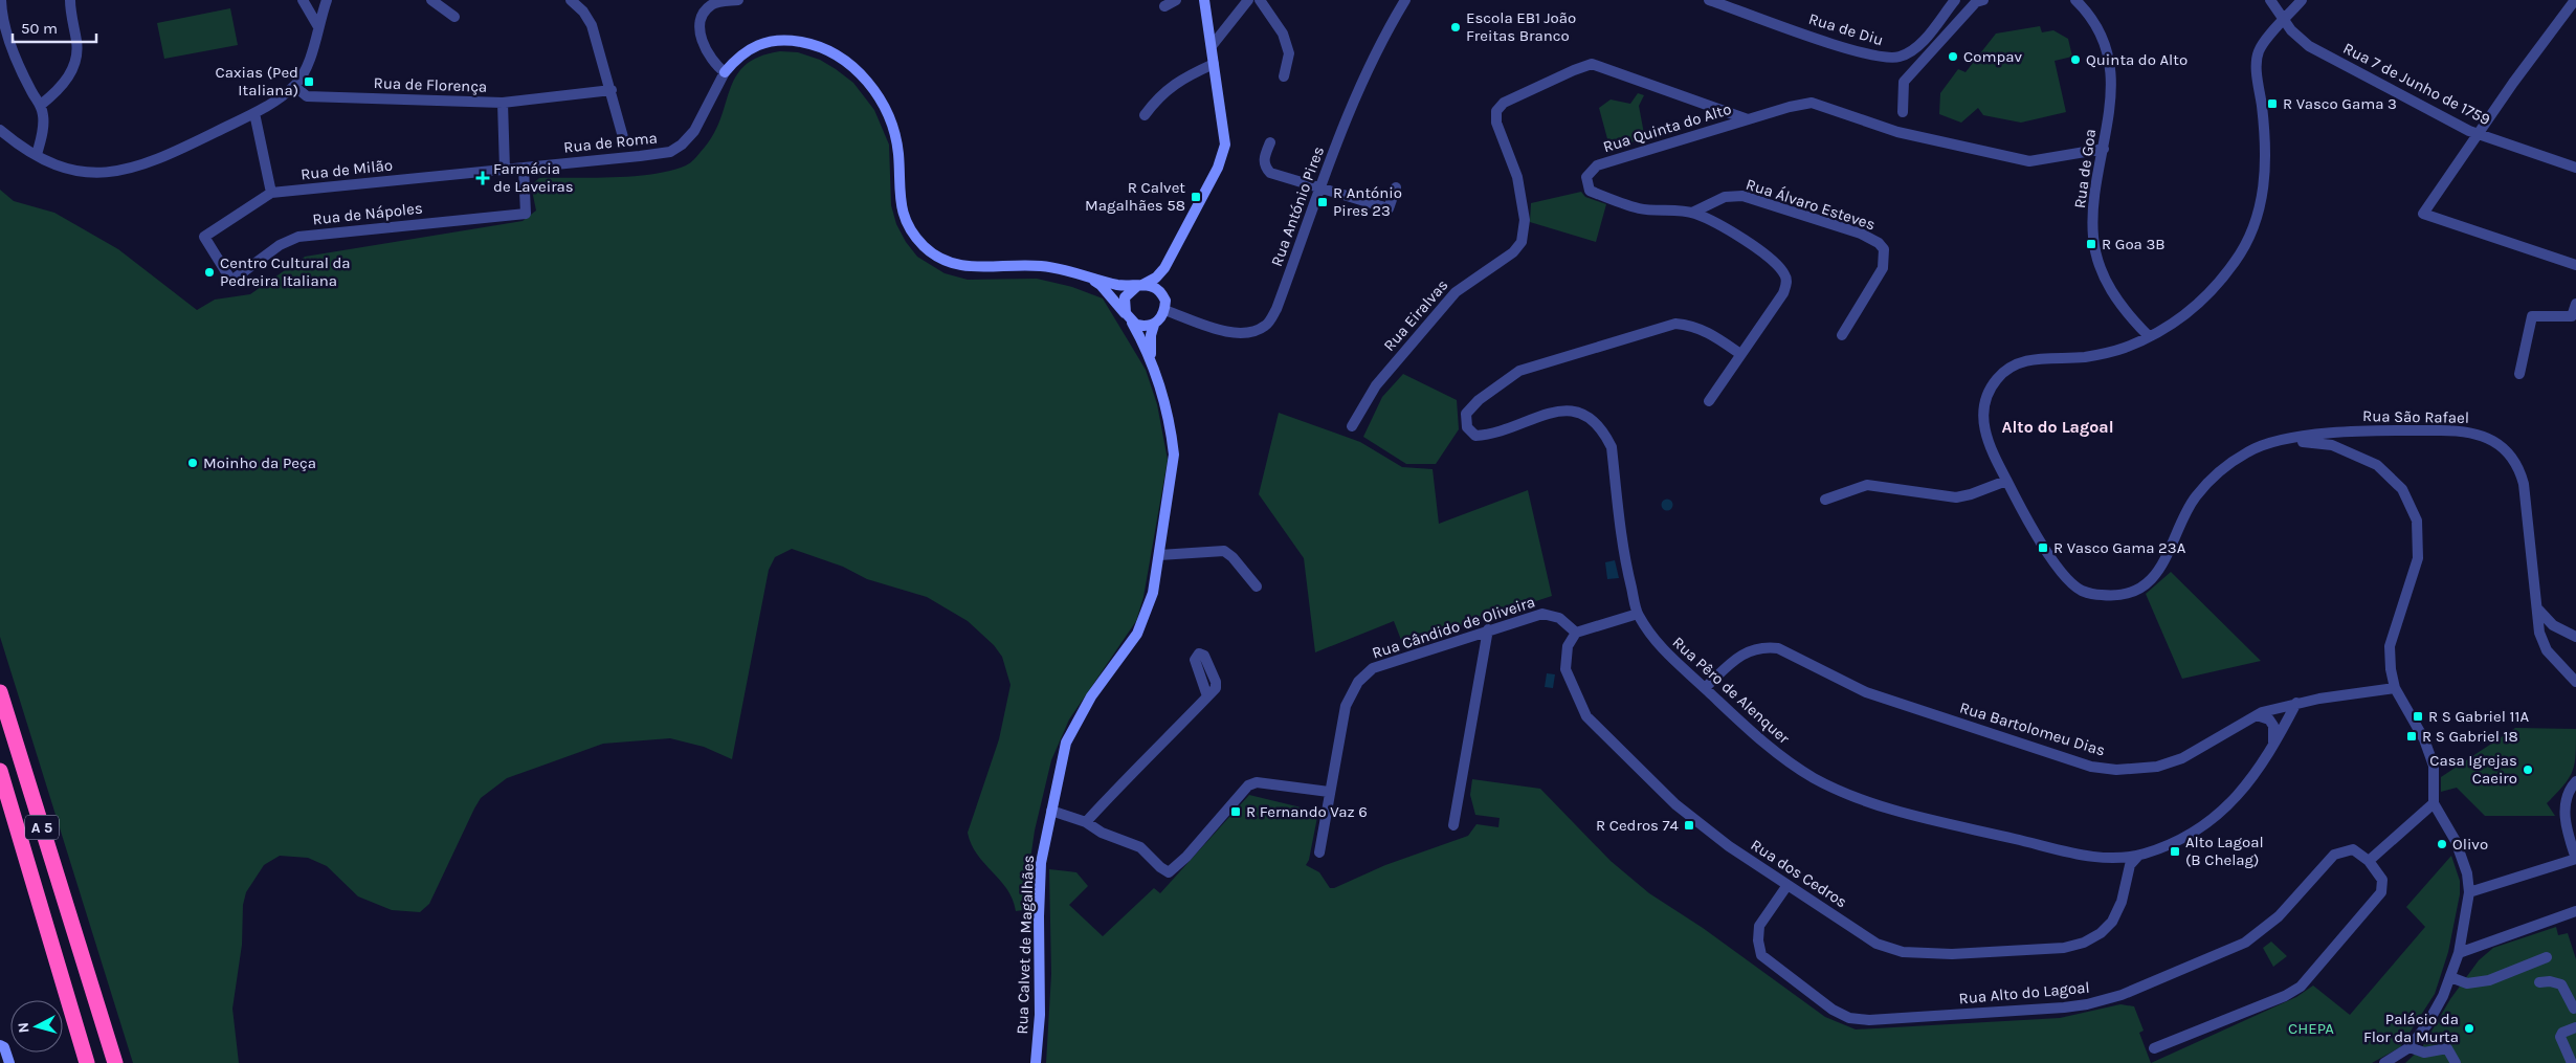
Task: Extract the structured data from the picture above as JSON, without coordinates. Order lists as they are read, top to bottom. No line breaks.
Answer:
{"streets":{"highway":["A 5"],"street":["Rua de Diu","Rua 7 de Junho de 1759","Rua de Florença","Rua Quinta do Alto","Rua de Roma","Rua de Goa","Rua de Milão","Rua Álvaro Esteves","Rua António Pires","Rua de Nápoles","Rua Eiralvas","Rua São Rafael","Rua Cândido de Oliveira","Rua Pêro de Alenquer","Rua Bartolomeu Dias","Rua dos Cedros","Rua Calvet de Magalhães","Rua Alto do Lagoal"]},"crossings":[["Rua de Florença","Rua de Roma"],["Rua de Florença","Rua de Milão"],["Rua Quinta do Alto","Rua de Goa"],["Rua Quinta do Alto","Rua Álvaro Esteves"],["Rua Quinta do Alto","Rua Eiralvas"],["Rua Quinta do Alto","Rua Pêro de Alenquer"],["Rua de Roma","Rua de Milão"],["Rua de Roma","Rua António Pires"],["Rua de Roma","Rua de Nápoles"],["Rua de Roma","Rua Calvet de Magalhães"],["Rua de Milão","Rua de Nápoles"],["Rua António Pires","Rua Calvet de Magalhães"],["Rua Cândido de Oliveira","Rua dos Cedros"],["Rua Pêro de Alenquer","Rua Bartolomeu Dias"],["Rua Pêro de Alenquer","Rua dos Cedros"],["Rua dos Cedros","Rua Alto do Lagoal"]],"districts":["Alto do Lagoal"],"parks":["CHEPA"],"places":{"other":["Escola EB1 João Freitas Branco","Compav","Quinta do Alto","Centro Cultural da Pedreira Italiana","Moinho da Peça","Casa Igrejas Caeiro","Olivo","Palácio da Flor da Murta"],"transit":["Caxias (Ped Italiana)","R Vasco Gama 3","R Calvet Magalhães 58","R António Pires 23","R Goa 3B","R Vasco Gama 23A","R S Gabriel 11A","R S Gabriel 18","R Fernando Vaz 6","R Cedros 74","Alto Lagoal (B Chelag)"],"health":["Farmácia de Laveiras"]},"scale_bar":"50 m","north":"left"}
